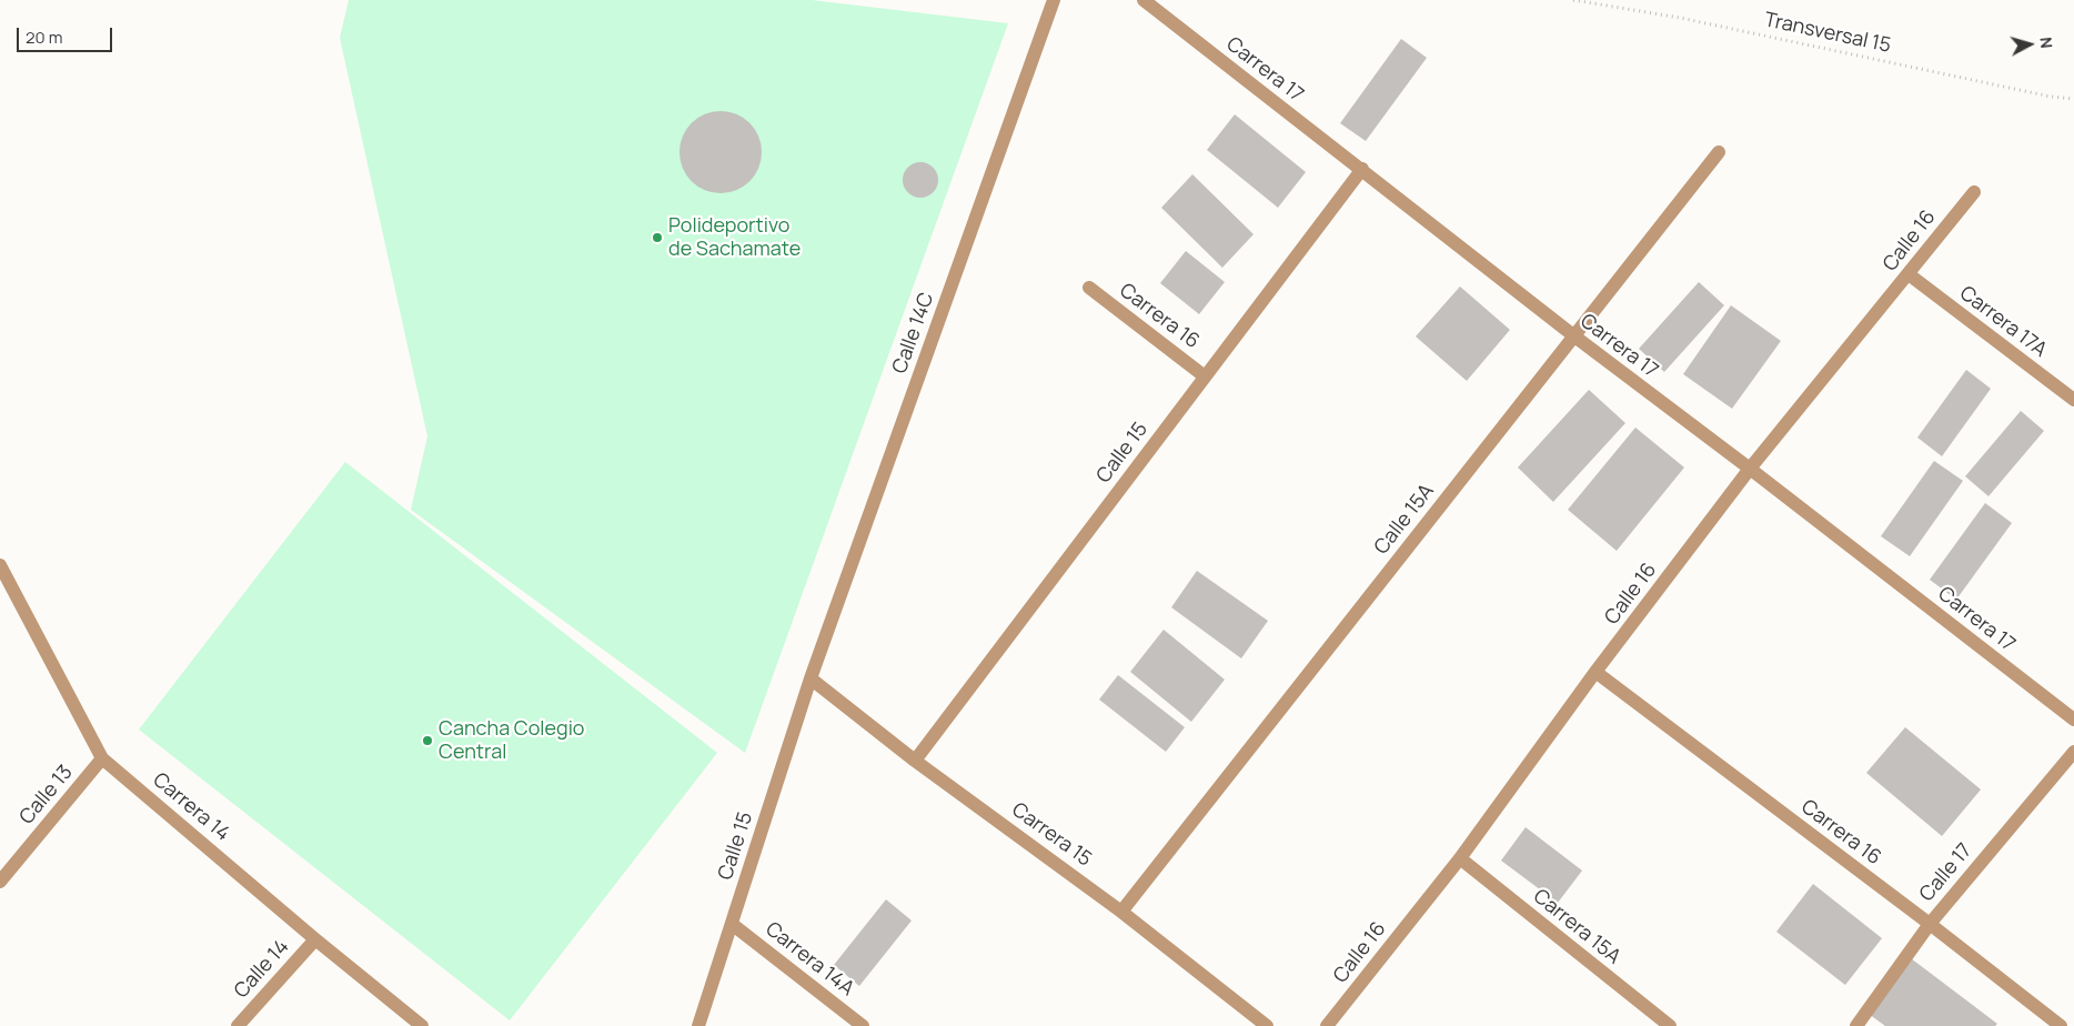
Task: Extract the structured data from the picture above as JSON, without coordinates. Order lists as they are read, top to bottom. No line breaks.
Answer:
{"streets":{"street":["Carrera 17","Calle 16","Carrera 16","Carrera 17A","Calle 14C","Calle 15","Calle 15A","Calle 13","Carrera 14","Carrera 15","Calle 17","Carrera 15A","Carrera 14A","Calle 14"],"path":["Transversal 15"]},"crossings":[["Carrera 17","Calle 16"],["Carrera 17","Calle 15"],["Carrera 17","Calle 15A"],["Calle 16","Carrera 16"],["Calle 16","Carrera 17A"],["Calle 16","Carrera 15A"],["Carrera 16","Calle 15"],["Carrera 16","Calle 17"],["Calle 14C","Calle 15"],["Calle 14C","Carrera 15"],["Calle 15","Carrera 15"],["Calle 15","Carrera 14A"],["Calle 15A","Carrera 15"],["Calle 13","Carrera 14"],["Carrera 14","Calle 14"]],"places":["Polideportivo de Sachamate","Cancha Colegio Central"],"scale_bar":"20 m","north":"right"}
